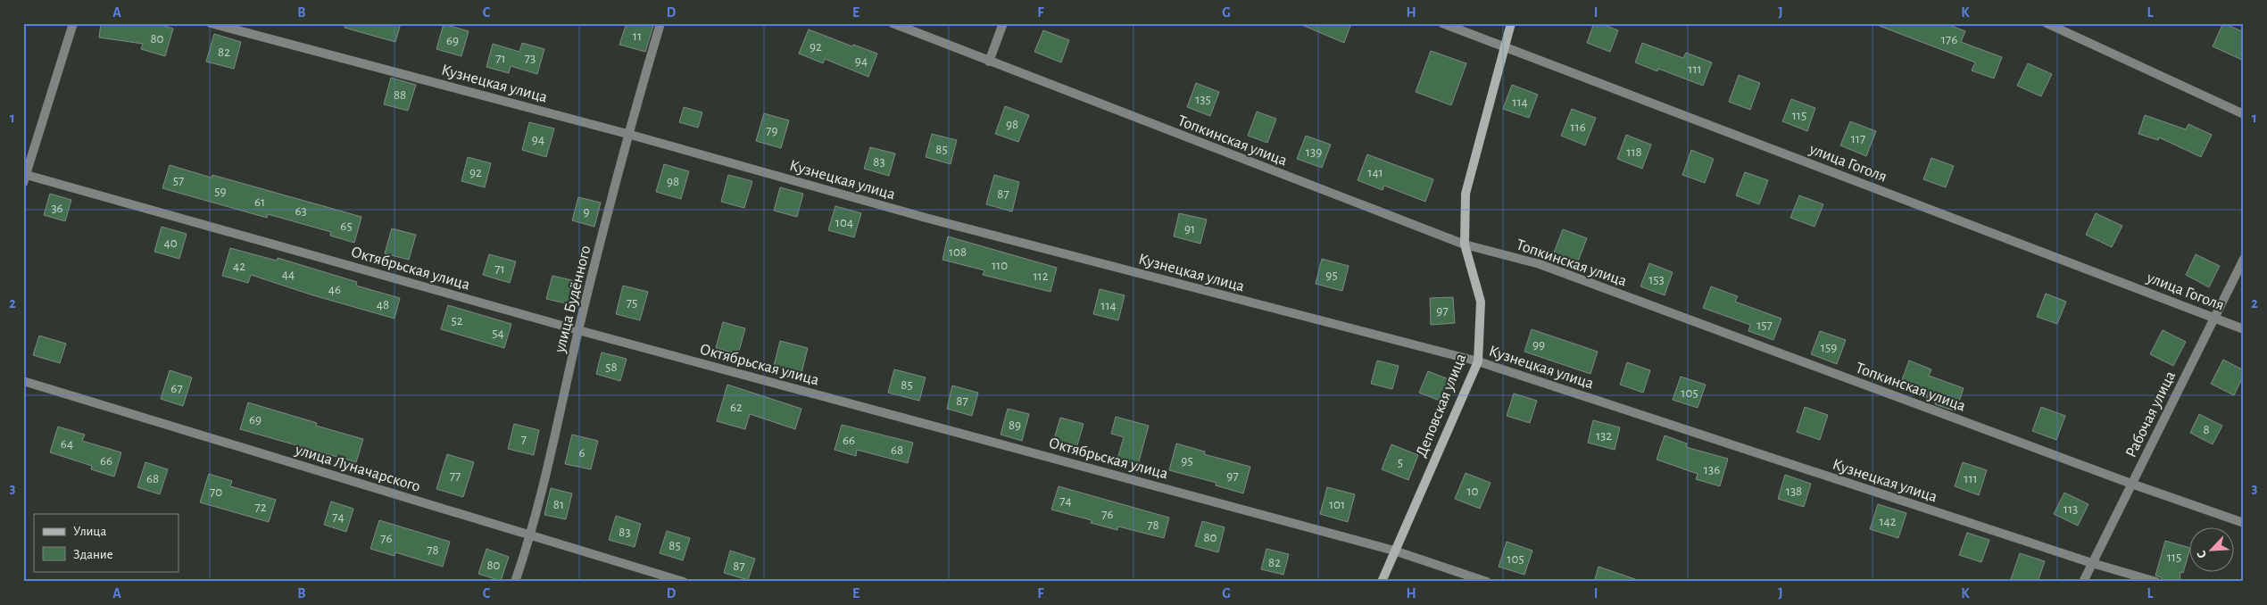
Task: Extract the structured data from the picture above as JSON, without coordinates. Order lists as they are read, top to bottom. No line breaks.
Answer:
{"streets":{"street":["Кузнецкая улица","Топкинская улица","улица Гоголя","Октябрьская улица","улица Будённого","Деповская улица","Рабочая улица","улица Луначарского"]},"crossings":[["Кузнецкая улица","улица Будённого"],["Кузнецкая улица","Деповская улица"],["Кузнецкая улица","Рабочая улица"],["Топкинская улица","Деповская улица"],["Топкинская улица","Рабочая улица"],["улица Гоголя","Деповская улица"],["улица Гоголя","Рабочая улица"],["Октябрьская улица","улица Будённого"],["Октябрьская улица","Деповская улица"],["улица Будённого","улица Луначарского"]],"house_numbers":["11","80","176","69","92","82","71","73","94","111","88","135","114","115","98","116","79","117","94","85","139","118","83","92","141","57","98","59","87","61","36","63","9","104","65","91","40","108","110","42","71","44","95","112","153","46","75","48","114","97","52","157","54","99","159","58","85","67","105","87","62","69","89","8","132","7","66","64","68","6","66","95","5","136","77","97","68","111","10","138","70","74","81","101","72","113","76","74","142","78","83","80","76","85","78","115","105","82","80","87"],"legend":["Улица","Здание"],"north":"bottom left","grid":{"columns":["A","B","C","D","E","F","G","H","I","J","K","L"],"rows":["1","2","3"]}}
